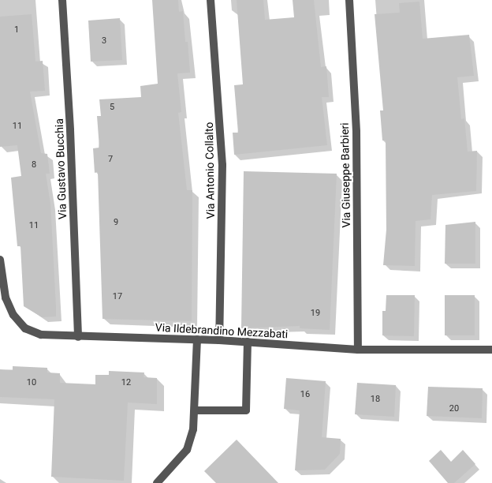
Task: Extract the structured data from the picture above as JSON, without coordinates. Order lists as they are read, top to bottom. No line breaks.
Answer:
{"streets":{"street":["Via Gustavo Bucchia","Via Antonio Collalto","Via Giuseppe Barbieri","Via Ildebrandino Mezzabati"]},"crossings":[["Via Gustavo Bucchia","Via Ildebrandino Mezzabati"],["Via Antonio Collalto","Via Ildebrandino Mezzabati"],["Via Giuseppe Barbieri","Via Ildebrandino Mezzabati"]],"house_numbers":["1","3","5","11","7","8","9","11","17","19","10","12","16","18","20"]}
